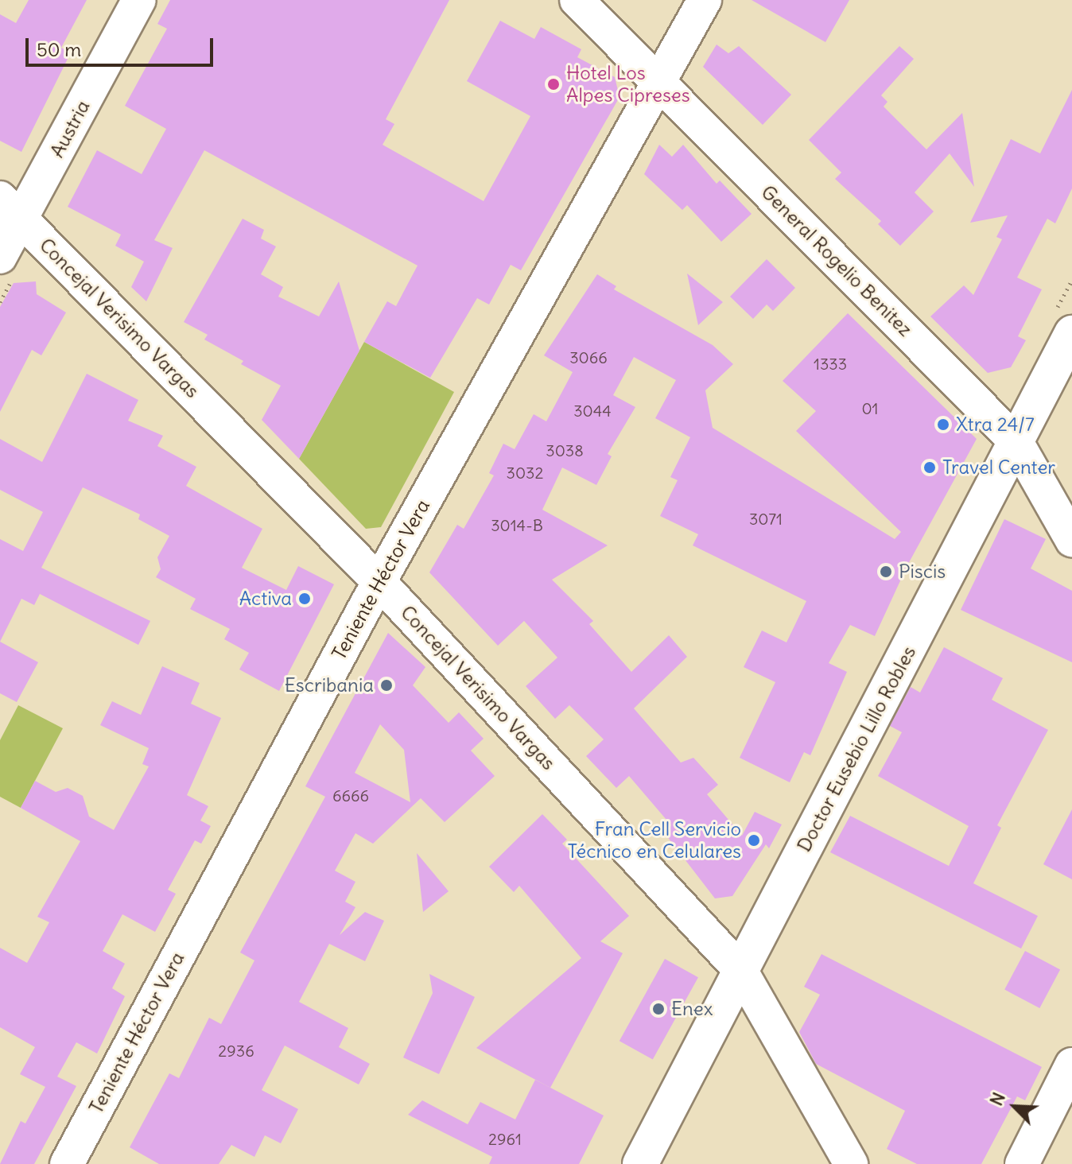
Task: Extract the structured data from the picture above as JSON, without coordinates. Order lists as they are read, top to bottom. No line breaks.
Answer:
{"streets":{"main road":["Doctor Eusebio Lillo Robles"],"street":["Austria","General Rogelio Benitez","Concejal Verisimo Vargas","Teniente Héctor Vera"]},"crossings":[["Austria","Concejal Verisimo Vargas"],["General Rogelio Benitez","Teniente Héctor Vera"],["General Rogelio Benitez","Doctor Eusebio Lillo Robles"],["Concejal Verisimo Vargas","Teniente Héctor Vera"],["Concejal Verisimo Vargas","Doctor Eusebio Lillo Robles"]],"places":["Hotel Los Alpes Cipreses","Xtra 24/7","Travel Center","Piscis","Activa","Escribania","Fran Cell Servicio Técnico en Celulares","Enex"],"house_numbers":["3066","1333","01","3044","3038","3032","3071","3014-B","6666","2936","2961"],"scale_bar":"50 m","north":"top left"}
